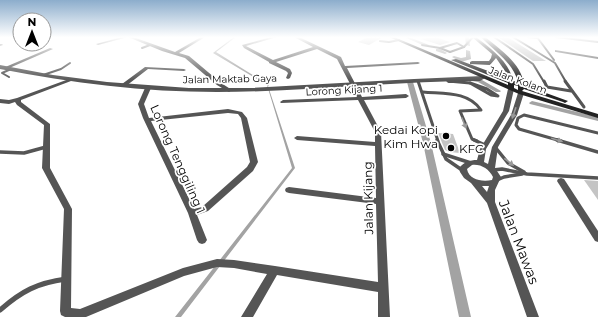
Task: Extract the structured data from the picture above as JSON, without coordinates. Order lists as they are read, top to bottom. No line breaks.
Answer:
{"streets":{"main road":["Jalan Kolam"],"street":["Jalan Maktab Gaya","Lorong Kijang 1","Lorong Tenggiling 1","Jalan Kijang","Jalan Mawas"]},"crossings":[["Jalan Maktab Gaya","Jalan Kolam"],["Jalan Maktab Gaya","Lorong Tenggiling 1"],["Jalan Maktab Gaya","Jalan Kijang"],["Lorong Kijang 1","Jalan Kijang"]],"places":["Kedai Kopi Kim Hwa","KFC"],"north":"top"}
